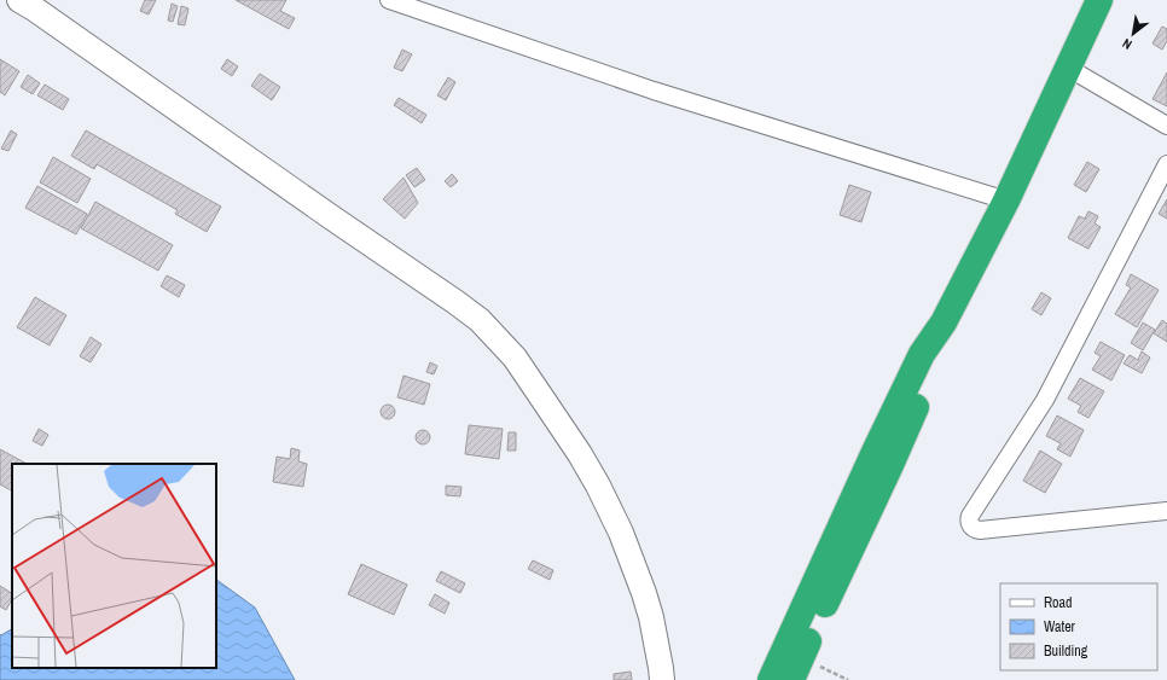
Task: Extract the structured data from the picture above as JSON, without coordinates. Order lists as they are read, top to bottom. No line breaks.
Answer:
{"legend":["Road","Water","Building"],"north":"bottom left"}
